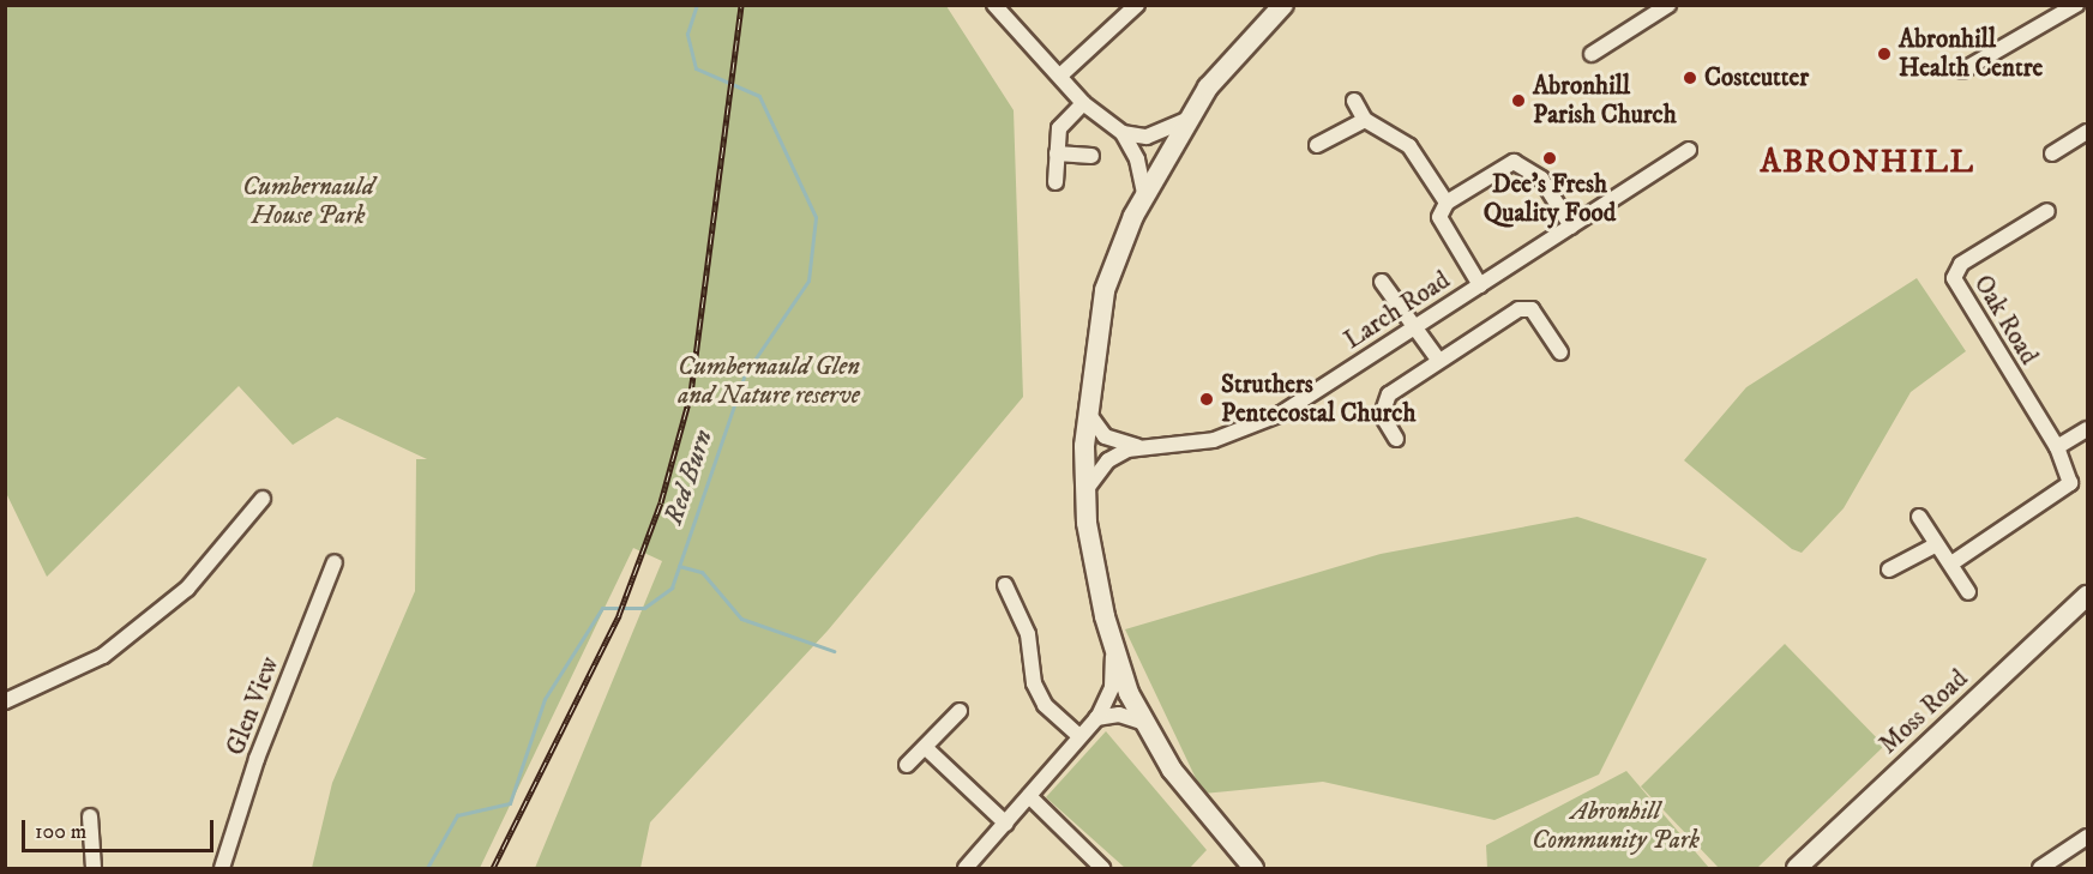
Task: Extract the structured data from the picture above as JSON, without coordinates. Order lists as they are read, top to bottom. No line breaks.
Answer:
{"streets":{"street":["Larch Road","Oak Road","Glen View","Moss Road"]},"districts":["ABRONHILL"],"water":["Red Burn"],"parks":["Cumbernauld House Park","Cumbernauld Glen and Nature reserve","Abronhill Community Park"],"places":["Abronhill Health Centre","Costcutter","Abronhill Parish Church","Dee's Fresh Quality Food","Struthers Pentecostal Church"],"scale_bar":"100 m"}
